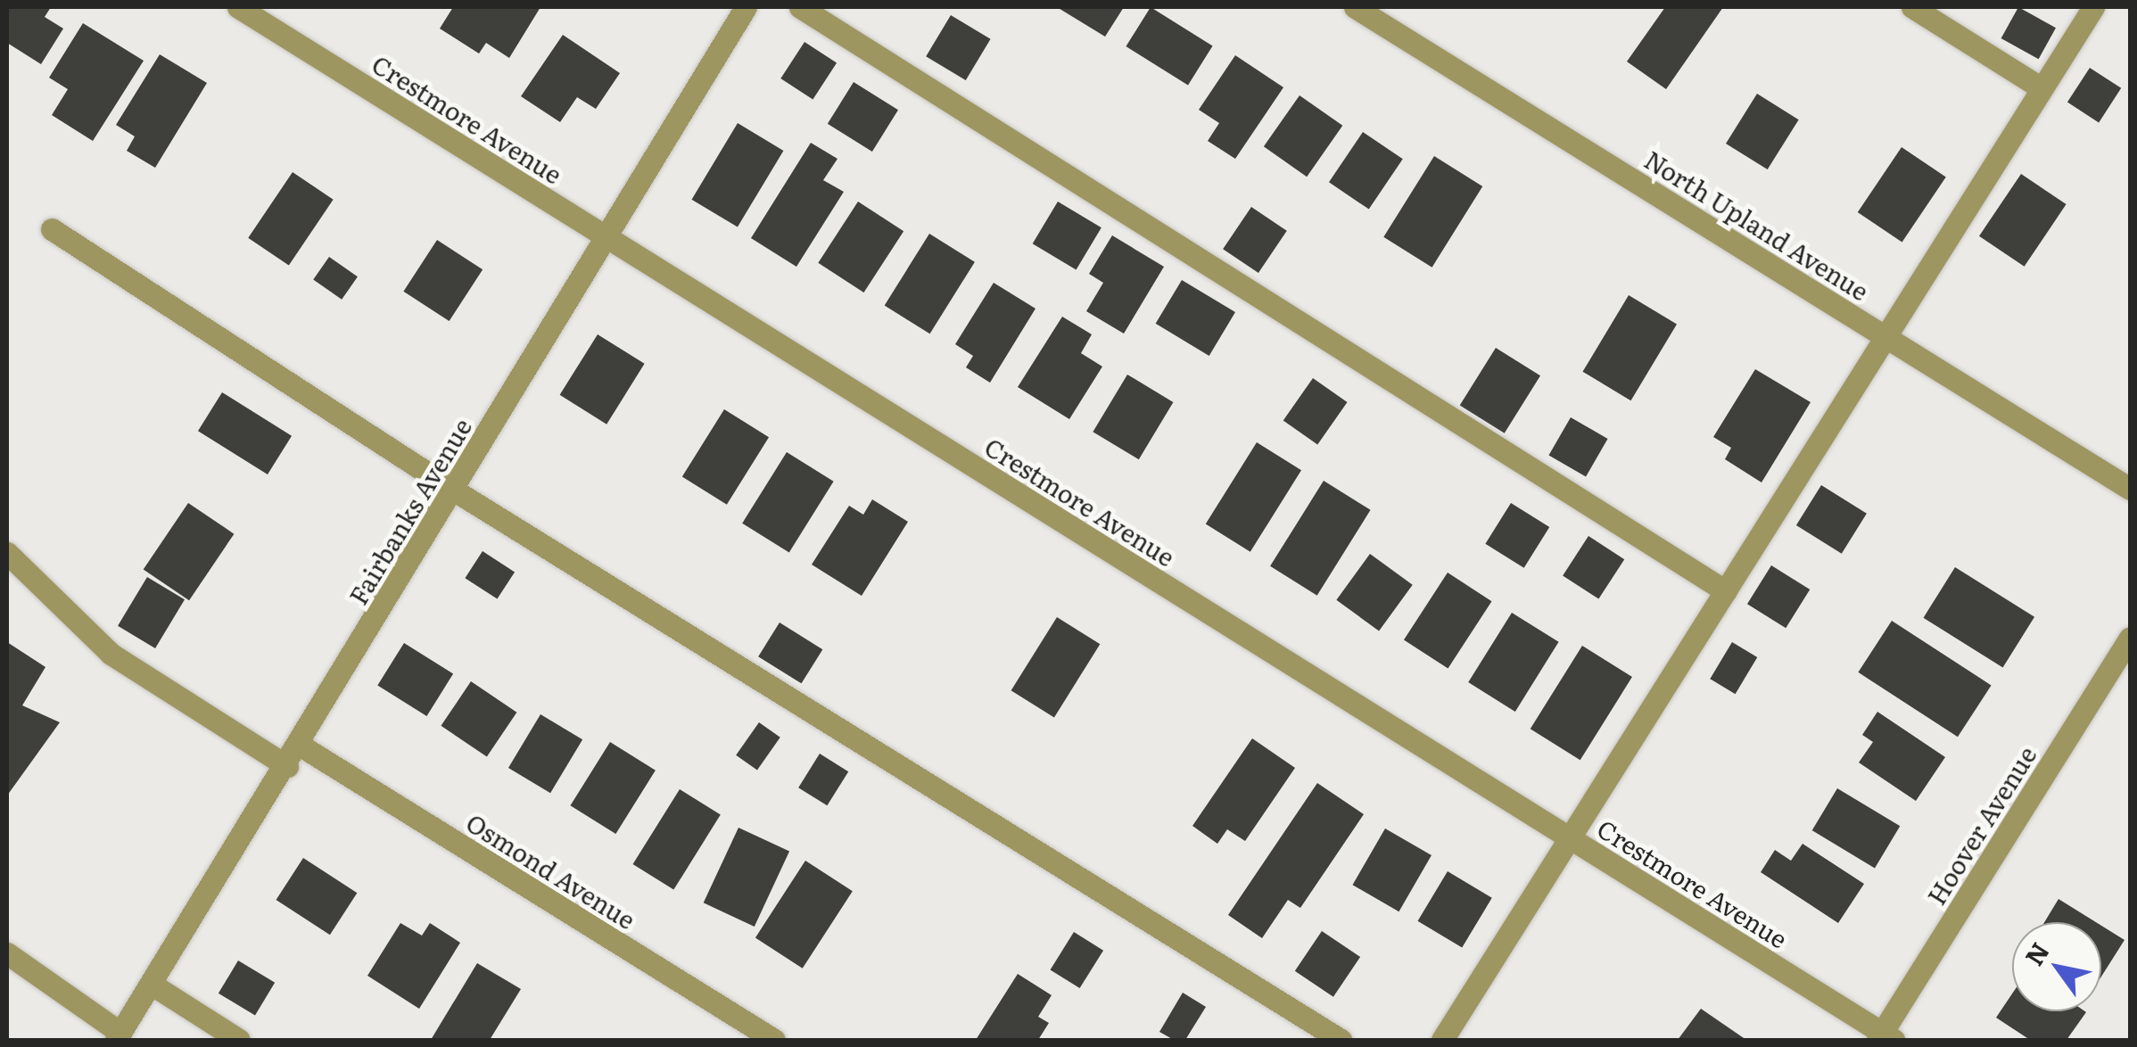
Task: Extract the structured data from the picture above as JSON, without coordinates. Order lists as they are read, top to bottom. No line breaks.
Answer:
{"streets":{"street":["Crestmore Avenue","North Upland Avenue","Fairbanks Avenue","Hoover Avenue","Osmond Avenue"]},"crossings":[["Crestmore Avenue","Fairbanks Avenue"],["Crestmore Avenue","Hoover Avenue"],["Fairbanks Avenue","Osmond Avenue"]],"north":"top left"}
